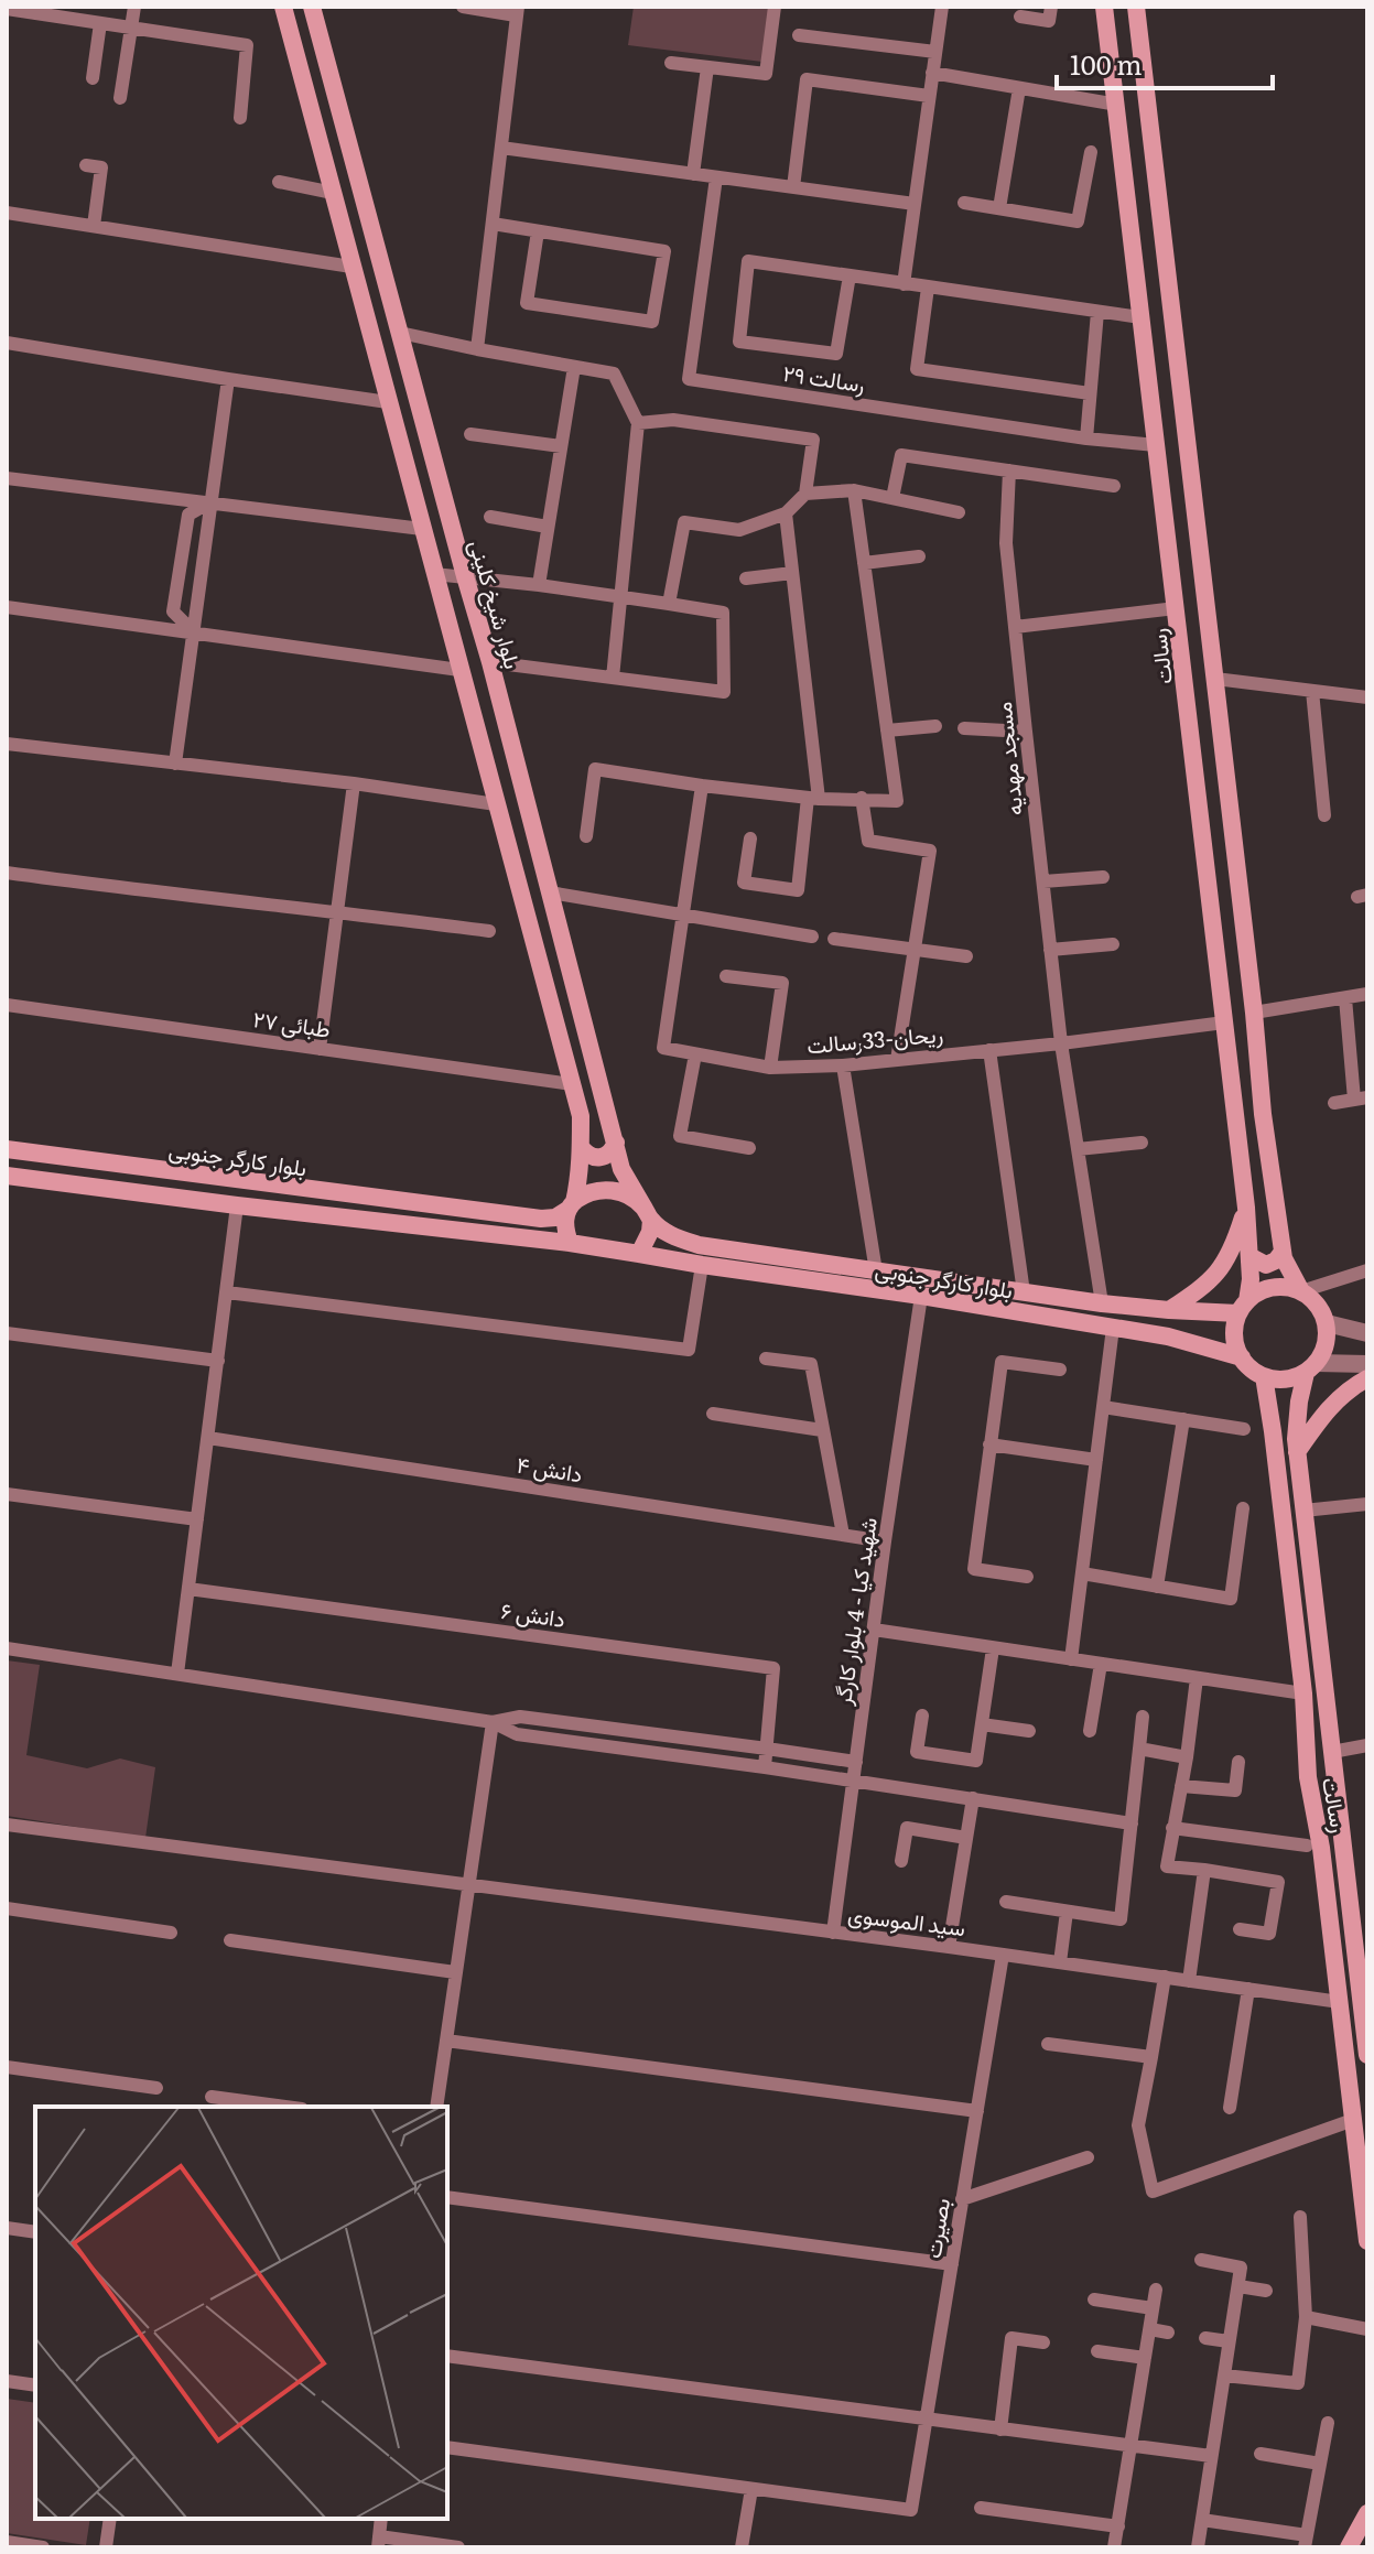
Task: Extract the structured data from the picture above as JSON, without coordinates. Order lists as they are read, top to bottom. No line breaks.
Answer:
{"streets":{"main road":["بلوار شیخ کلینی","رسالت","بلوار کارگر جنوبی"],"street":["رسالت ۲۹","مسجد مهدیه","طبائی ۲۷","ریحان-33رسالت","دانش ۴","شهید کیا - 4 بلوار کارگر","دانش ۶","سید الموسوی","بصیرت"]},"crossings":[["رسالت ۲۹","رسالت"],["بلوار شیخ کلینی","بلوار کارگر جنوبی"],["رسالت","ریحان-33رسالت"],["رسالت","بلوار کارگر جنوبی"],["رسالت","سید الموسوی"],["مسجد مهدیه","ریحان-33رسالت"],["مسجد مهدیه","بلوار کارگر جنوبی"],["بلوار کارگر جنوبی","شهید کیا - 4 بلوار کارگر"],["دانش ۴","شهید کیا - 4 بلوار کارگر"],["شهید کیا - 4 بلوار کارگر","سید الموسوی"],["سید الموسوی","بصیرت"]],"scale_bar":"100 m"}
